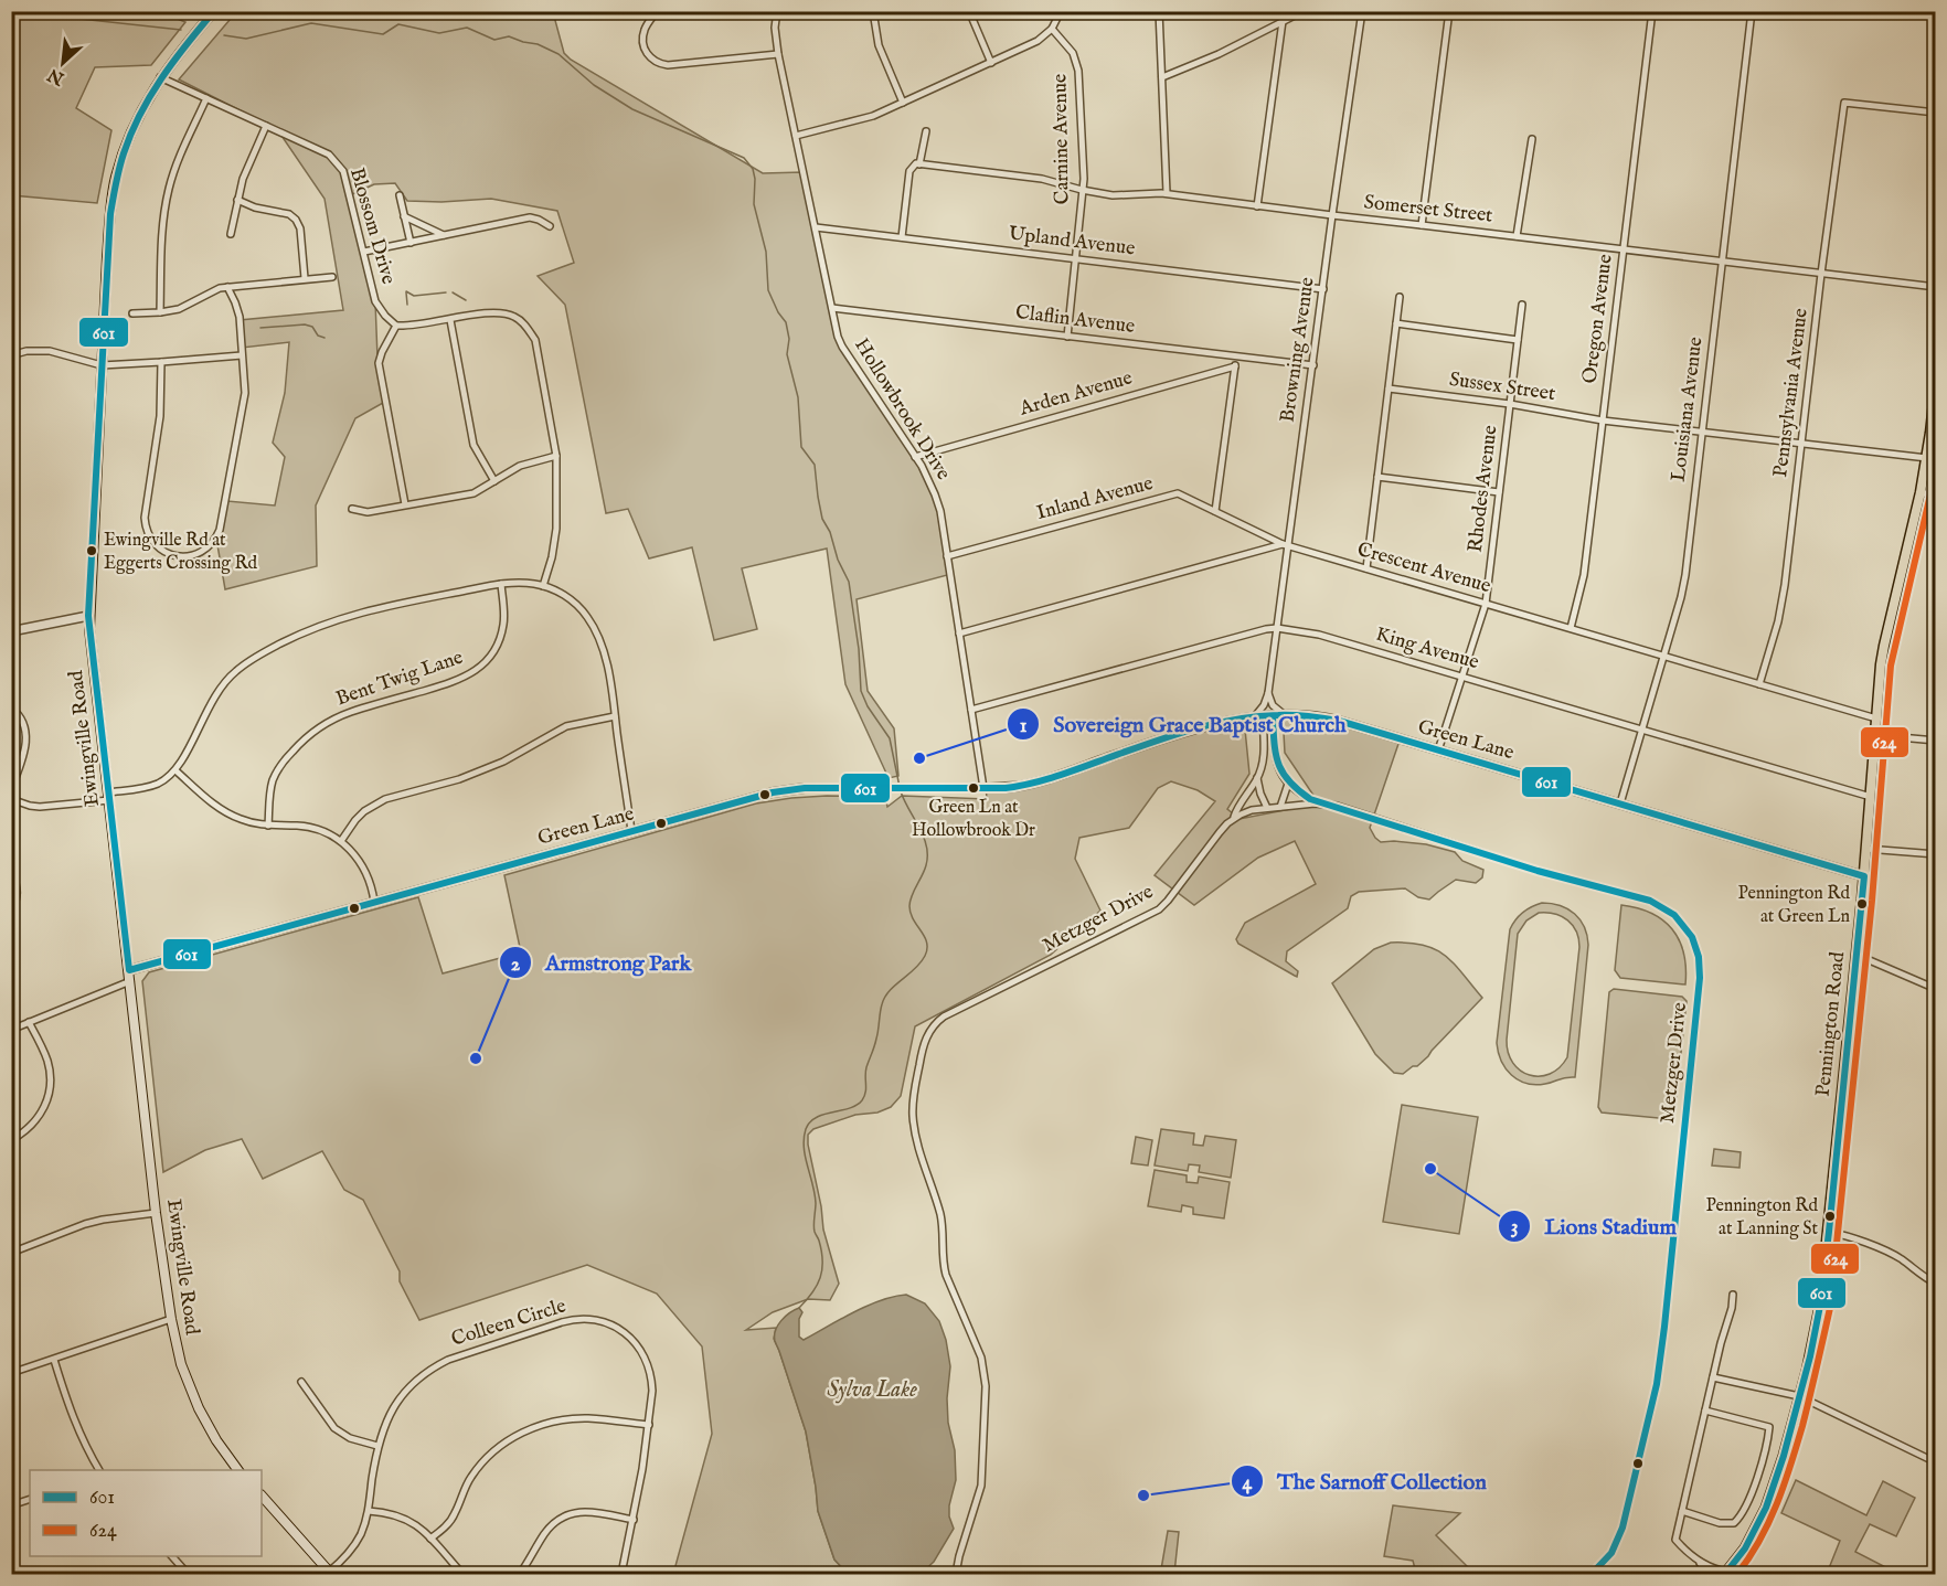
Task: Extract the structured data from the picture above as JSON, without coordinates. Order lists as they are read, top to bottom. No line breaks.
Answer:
{"streets":{"main road":["Ewingville Road","Pennington Road"],"street":["Carnine Avenue","Somerset Street","Blossom Drive","Upland Avenue","Oregon Avenue","Claflin Avenue","Browning Avenue","Sussex Street","Pennsylvania Avenue","Arden Avenue","Hollowbrook Drive","Louisiana Avenue","Rhodes Avenue","Inland Avenue","Crescent Avenue","King Avenue","Bent Twig Lane","Green Lane","Metzger Drive","Colleen Circle"]},"crossings":[["Carnine Avenue","Somerset Street"],["Carnine Avenue","Upland Avenue"],["Carnine Avenue","Claflin Avenue"],["Somerset Street","Oregon Avenue"],["Somerset Street","Browning Avenue"],["Somerset Street","Pennsylvania Avenue"],["Somerset Street","Louisiana Avenue"],["Blossom Drive","Ewingville Road"],["Upland Avenue","Browning Avenue"],["Upland Avenue","Hollowbrook Drive"],["Oregon Avenue","Sussex Street"],["Oregon Avenue","Crescent Avenue"],["Claflin Avenue","Browning Avenue"],["Claflin Avenue","Hollowbrook Drive"],["Browning Avenue","Inland Avenue"],["Browning Avenue","Crescent Avenue"],["Browning Avenue","King Avenue"],["Sussex Street","Pennsylvania Avenue"],["Sussex Street","Louisiana Avenue"],["Sussex Street","Rhodes Avenue"],["Sussex Street","Pennington Road"],["Pennsylvania Avenue","Crescent Avenue"],["Arden Avenue","Hollowbrook Drive"],["Hollowbrook Drive","Inland Avenue"],["Hollowbrook Drive","King Avenue"],["Hollowbrook Drive","Green Lane"],["Louisiana Avenue","Crescent Avenue"],["Louisiana Avenue","King Avenue"],["Louisiana Avenue","Green Lane"],["Rhodes Avenue","Crescent Avenue"],["Rhodes Avenue","King Avenue"],["Rhodes Avenue","Green Lane"],["Inland Avenue","Crescent Avenue"],["Crescent Avenue","Pennington Road"],["King Avenue","Pennington Road"],["Ewingville Road","Green Lane"],["Green Lane","Pennington Road"]],"water":["Sylva Lake"],"places":["Ewingville Rd at Eggerts Crossing Rd","Sovereign Grace Baptist Church","Green Ln at Hollowbrook Dr","Pennington Rd at Green Ln","Armstrong Park","Lions Stadium","Pennington Rd at Lanning St","The Sarnoff Collection"],"lines":["transit line 601","transit line 624"],"legend":["601","624"],"north":"bottom left"}
